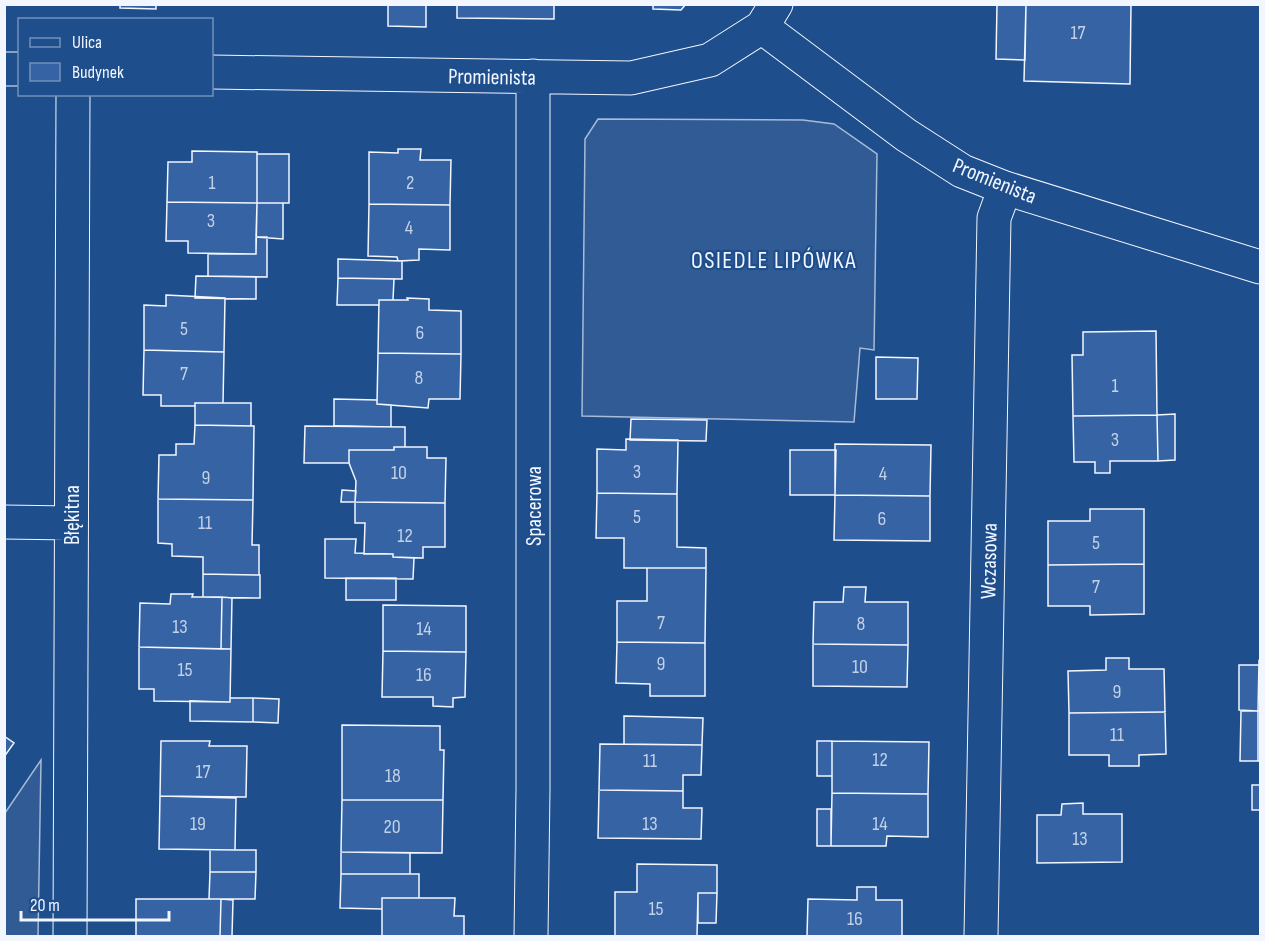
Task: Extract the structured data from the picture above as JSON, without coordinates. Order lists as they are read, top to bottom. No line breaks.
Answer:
{"streets":{"street":["Promienista","Spacerowa","Błękitna","Wczasowa"]},"crossings":[["Promienista","Spacerowa"],["Promienista","Wczasowa"]],"districts":["OSIEDLE LIPÓWKA"],"house_numbers":["17","1","2","3","4","5","6","7","8","1","3","3","10","4","9","5","6","11","12","5","7","7","8","13","14","9","10","15","16","9","11","12","11","17","18","19","13","14","20","13","15","16"],"legend":["Ulica","Budynek"],"scale_bar":"20 m"}
